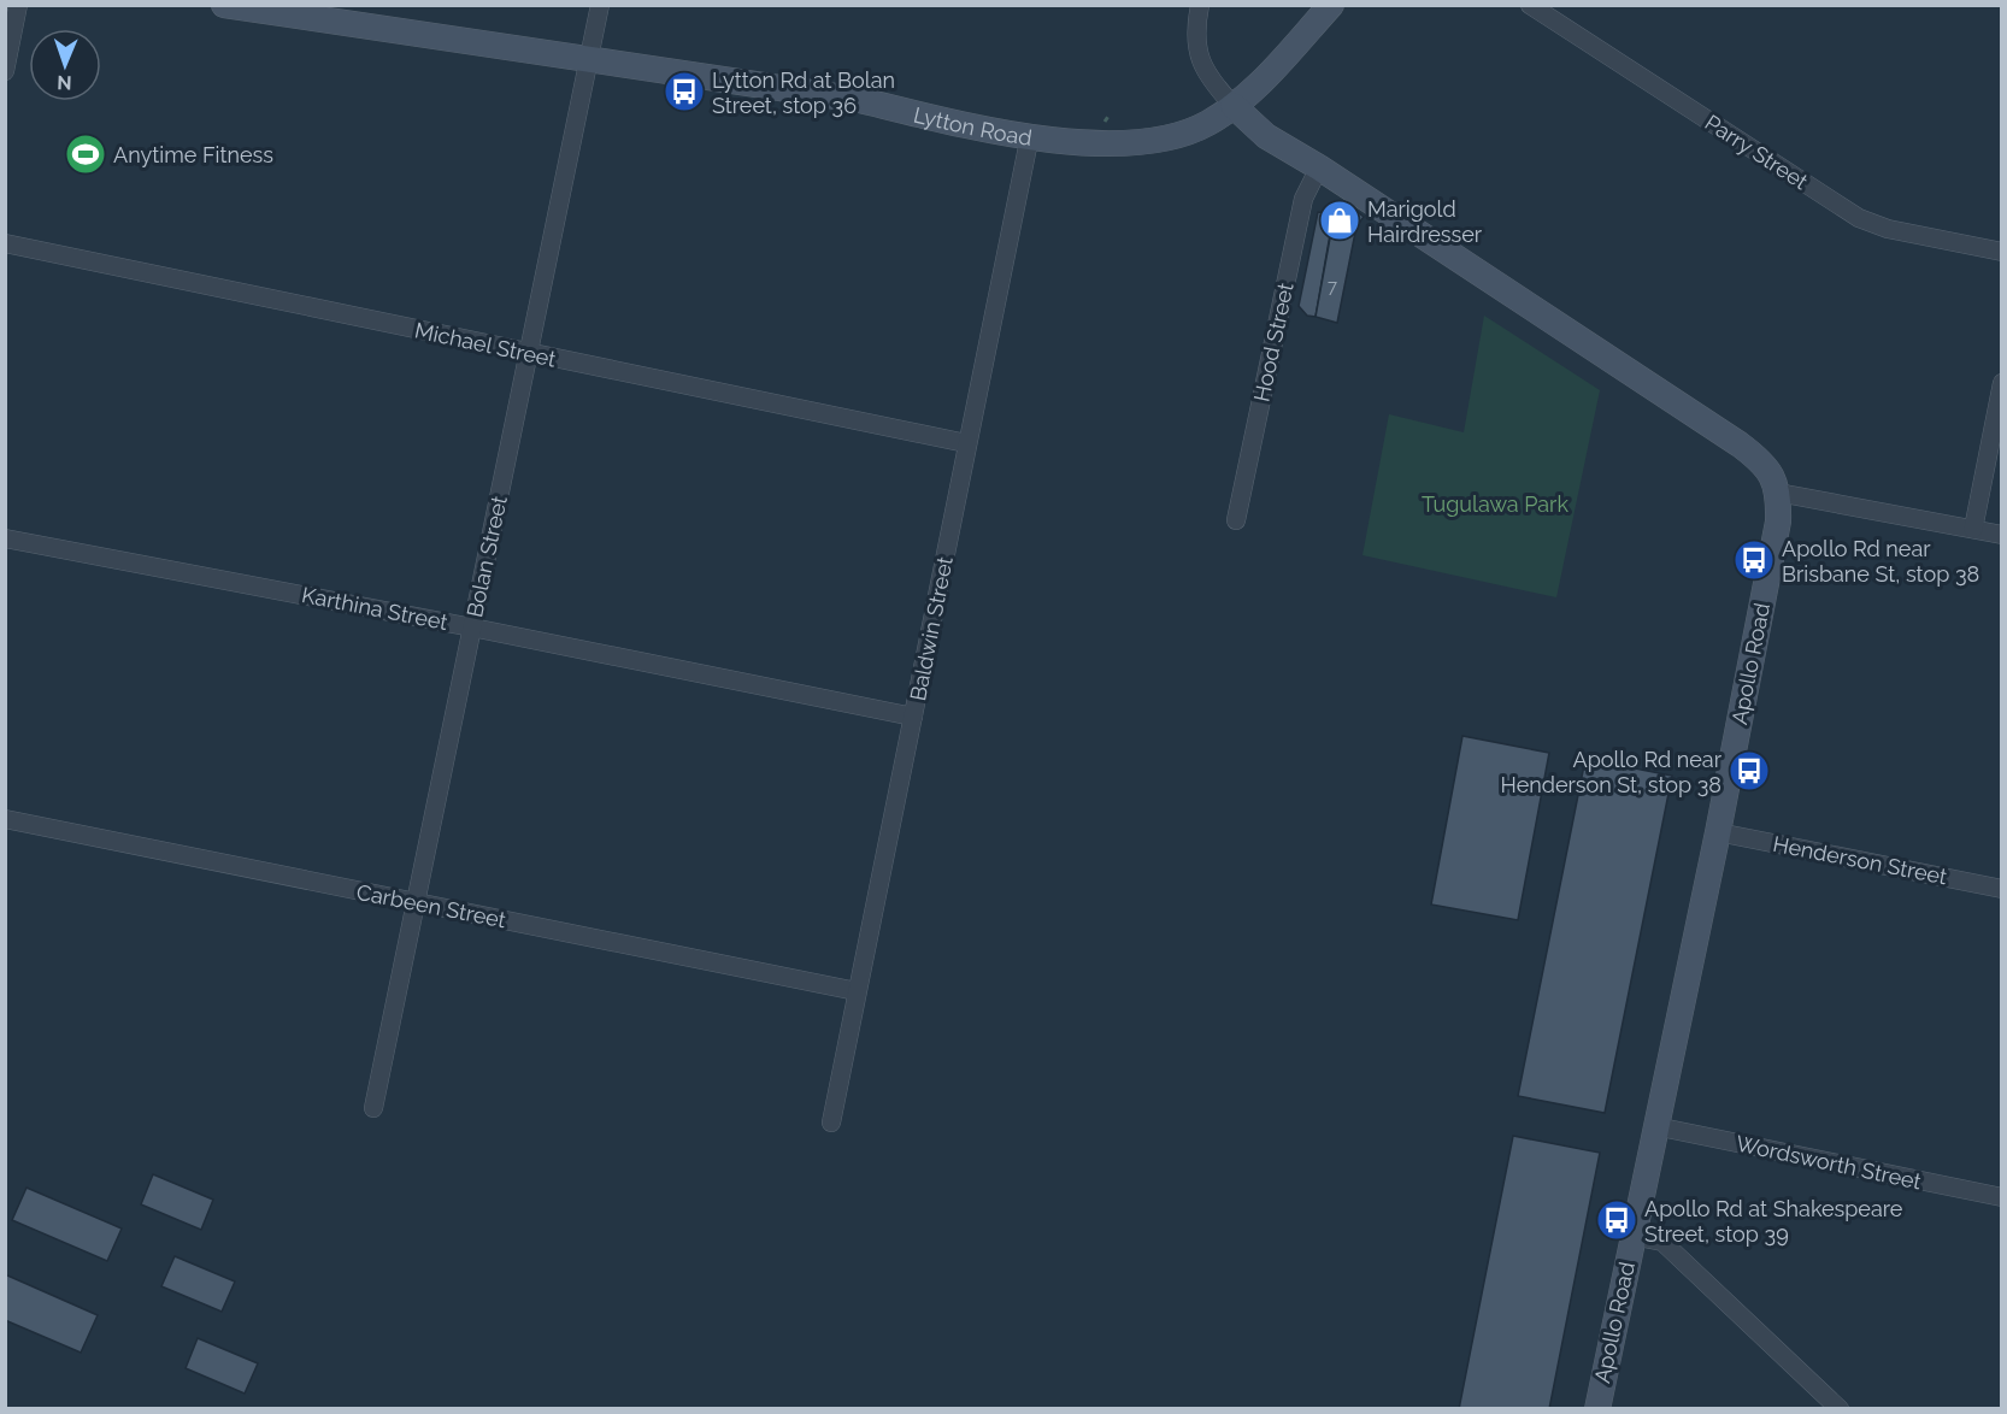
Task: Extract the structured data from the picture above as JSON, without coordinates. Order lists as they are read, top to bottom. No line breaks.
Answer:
{"streets":{"street":["Lytton Road","Parry Street","Hood Street","Michael Street","Bolan Street","Karthina Street","Baldwin Street","Apollo Road","Henderson Street","Carbeen Street","Wordsworth Street"]},"crossings":[["Lytton Road","Bolan Street"],["Lytton Road","Baldwin Street"],["Lytton Road","Apollo Road"],["Hood Street","Apollo Road"],["Michael Street","Bolan Street"],["Michael Street","Baldwin Street"],["Bolan Street","Karthina Street"],["Bolan Street","Carbeen Street"],["Karthina Street","Baldwin Street"],["Baldwin Street","Carbeen Street"],["Apollo Road","Henderson Street"],["Apollo Road","Wordsworth Street"]],"parks":["Tugulawa Park"],"places":{"bus stop":["Lytton Rd at Bolan Street, stop 36","Apollo Rd near Brisbane St, stop 38","Apollo Rd near Henderson St, stop 38","Apollo Rd at Shakespeare Street, stop 39"],"sports":["Anytime Fitness"],"shop":["Marigold Hairdresser"]},"house_numbers":["7"],"north":"bottom"}
